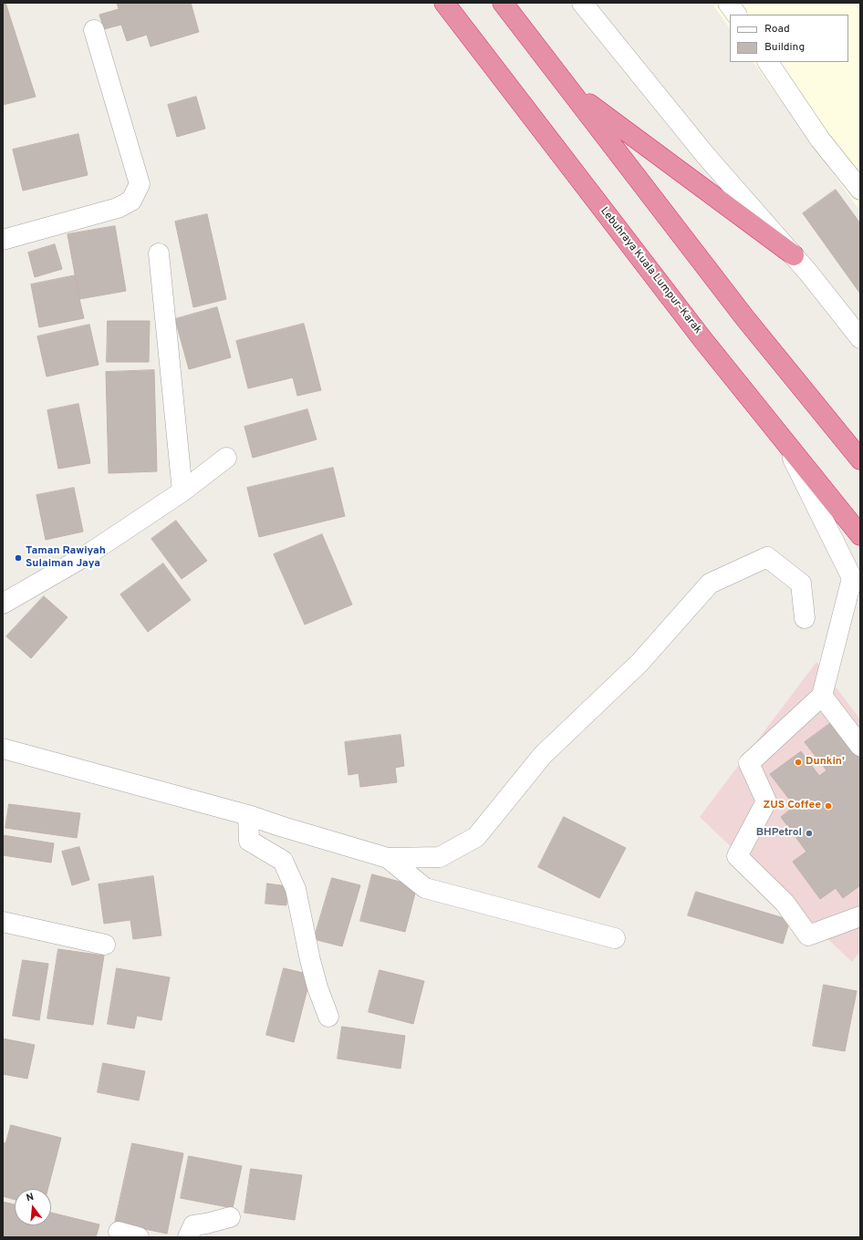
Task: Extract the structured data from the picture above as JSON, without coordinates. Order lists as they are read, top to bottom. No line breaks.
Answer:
{"streets":{"highway":["Lebuhraya Kuala Lumpur–Karak"]},"places":["Taman Rawiyah Sulaiman Jaya","Dunkin'","ZUS Coffee","BHPetrol"],"legend":["Road","Building"],"north":"top"}
